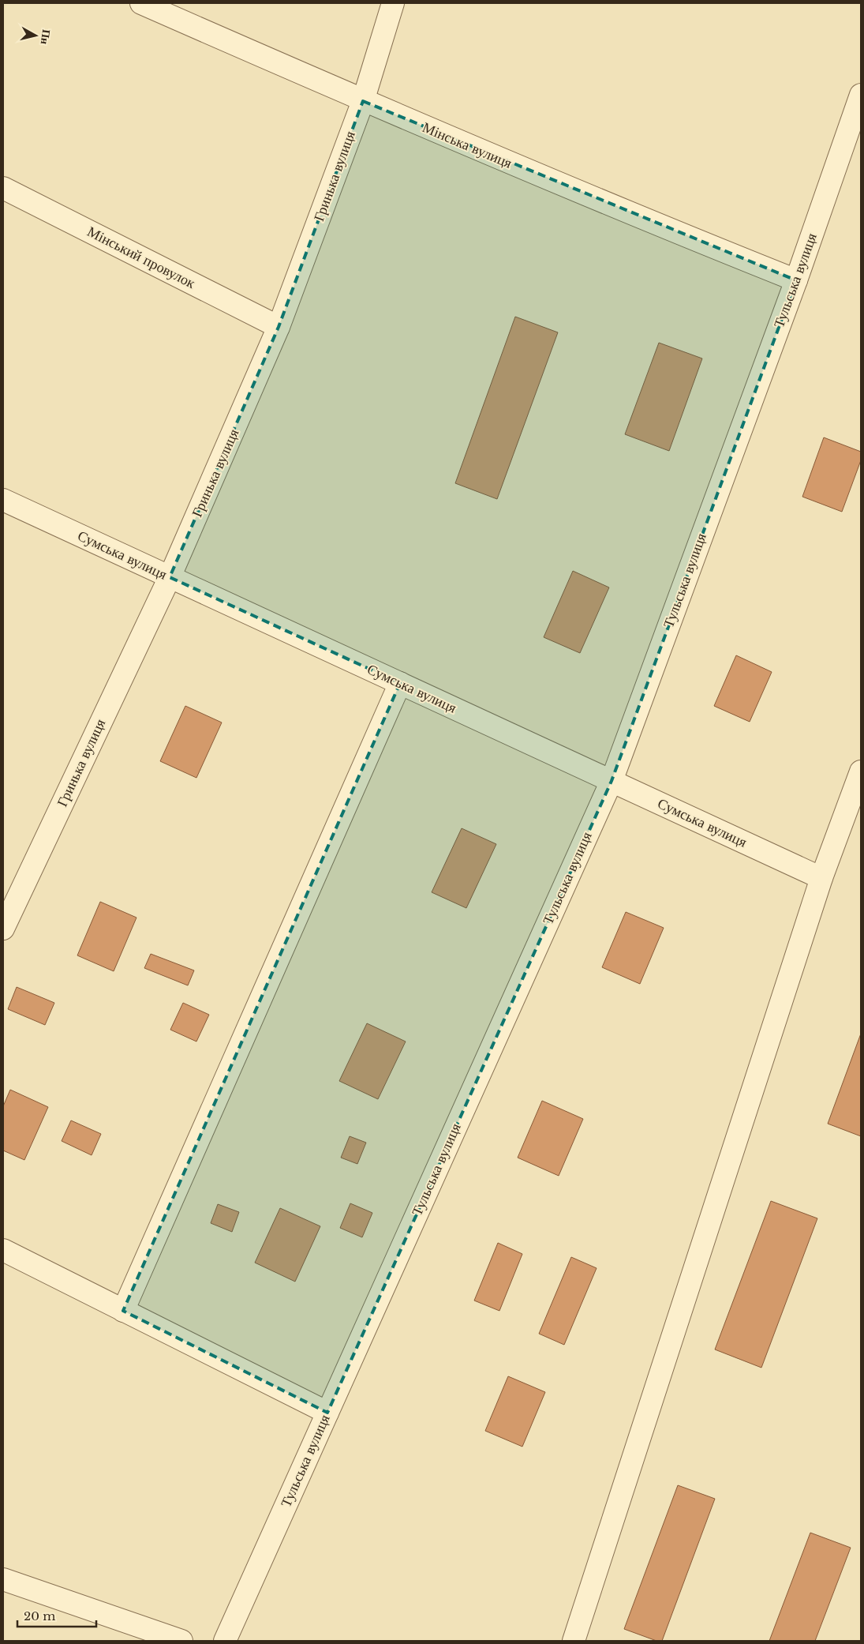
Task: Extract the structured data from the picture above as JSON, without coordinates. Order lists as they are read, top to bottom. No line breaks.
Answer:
{"streets":{"street":["Мінська вулиця","Гринька вулиця","Мінський провулок","Тульська вулиця","Сумська вулиця"]},"crossings":[["Мінська вулиця","Гринька вулиця"],["Мінська вулиця","Тульська вулиця"],["Гринька вулиця","Мінський провулок"],["Гринька вулиця","Сумська вулиця"],["Тульська вулиця","Сумська вулиця"]],"scale_bar":"20 m","north":"right"}
